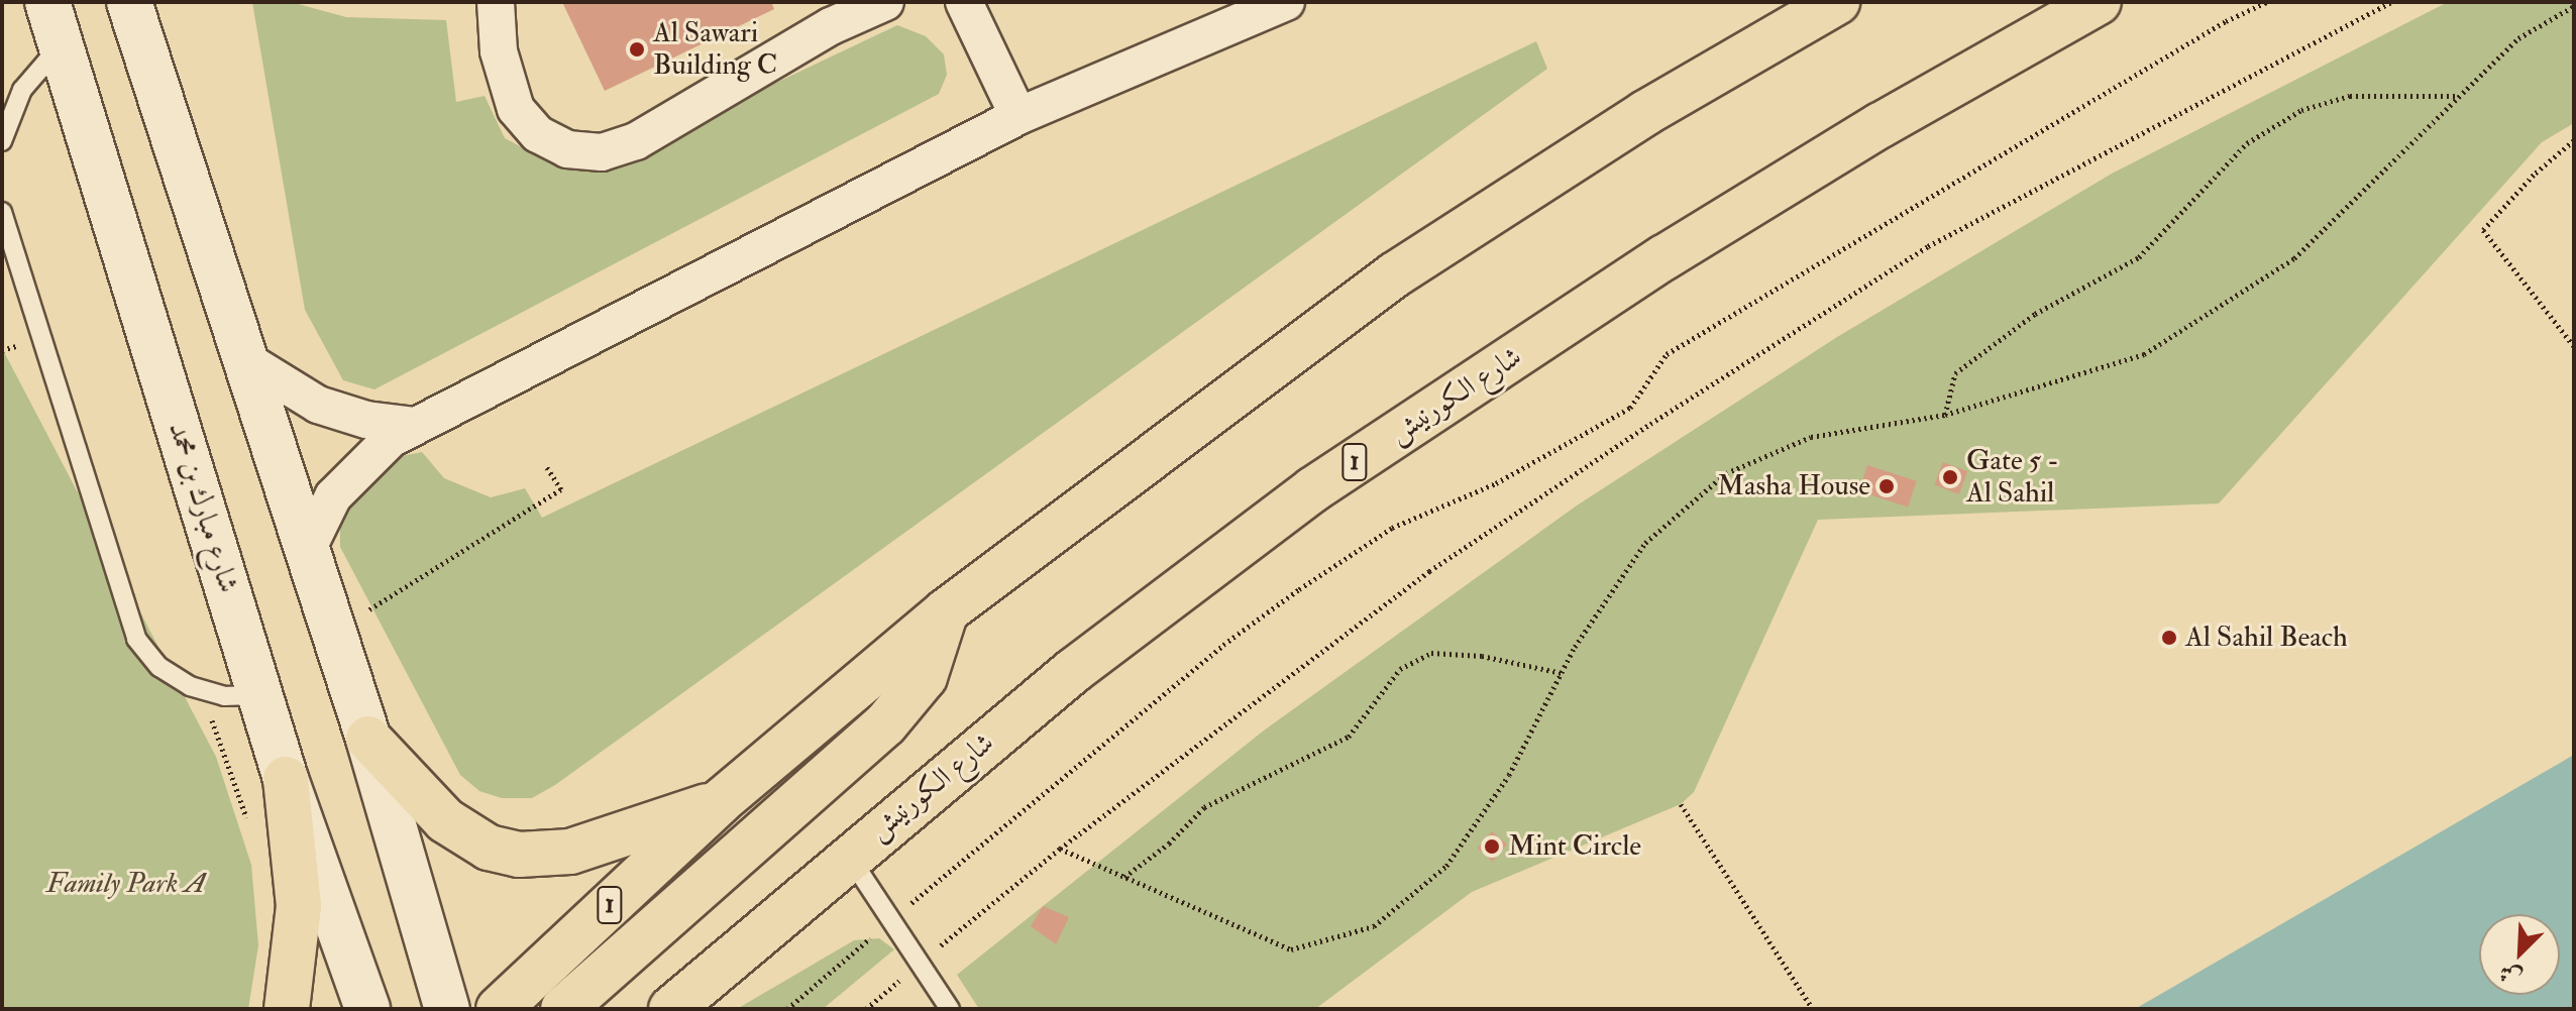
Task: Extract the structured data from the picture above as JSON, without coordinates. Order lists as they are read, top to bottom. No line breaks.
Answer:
{"streets":{"highway":["شارع الكورنيش","1"],"main road":["شارع مبارك بن محمد"]},"parks":["Family Park A"],"places":["Al Sawari Building C","Gate 5 - Al Sahil","Masha House","Al Sahil Beach","Mint Circle"],"north":"bottom left"}
